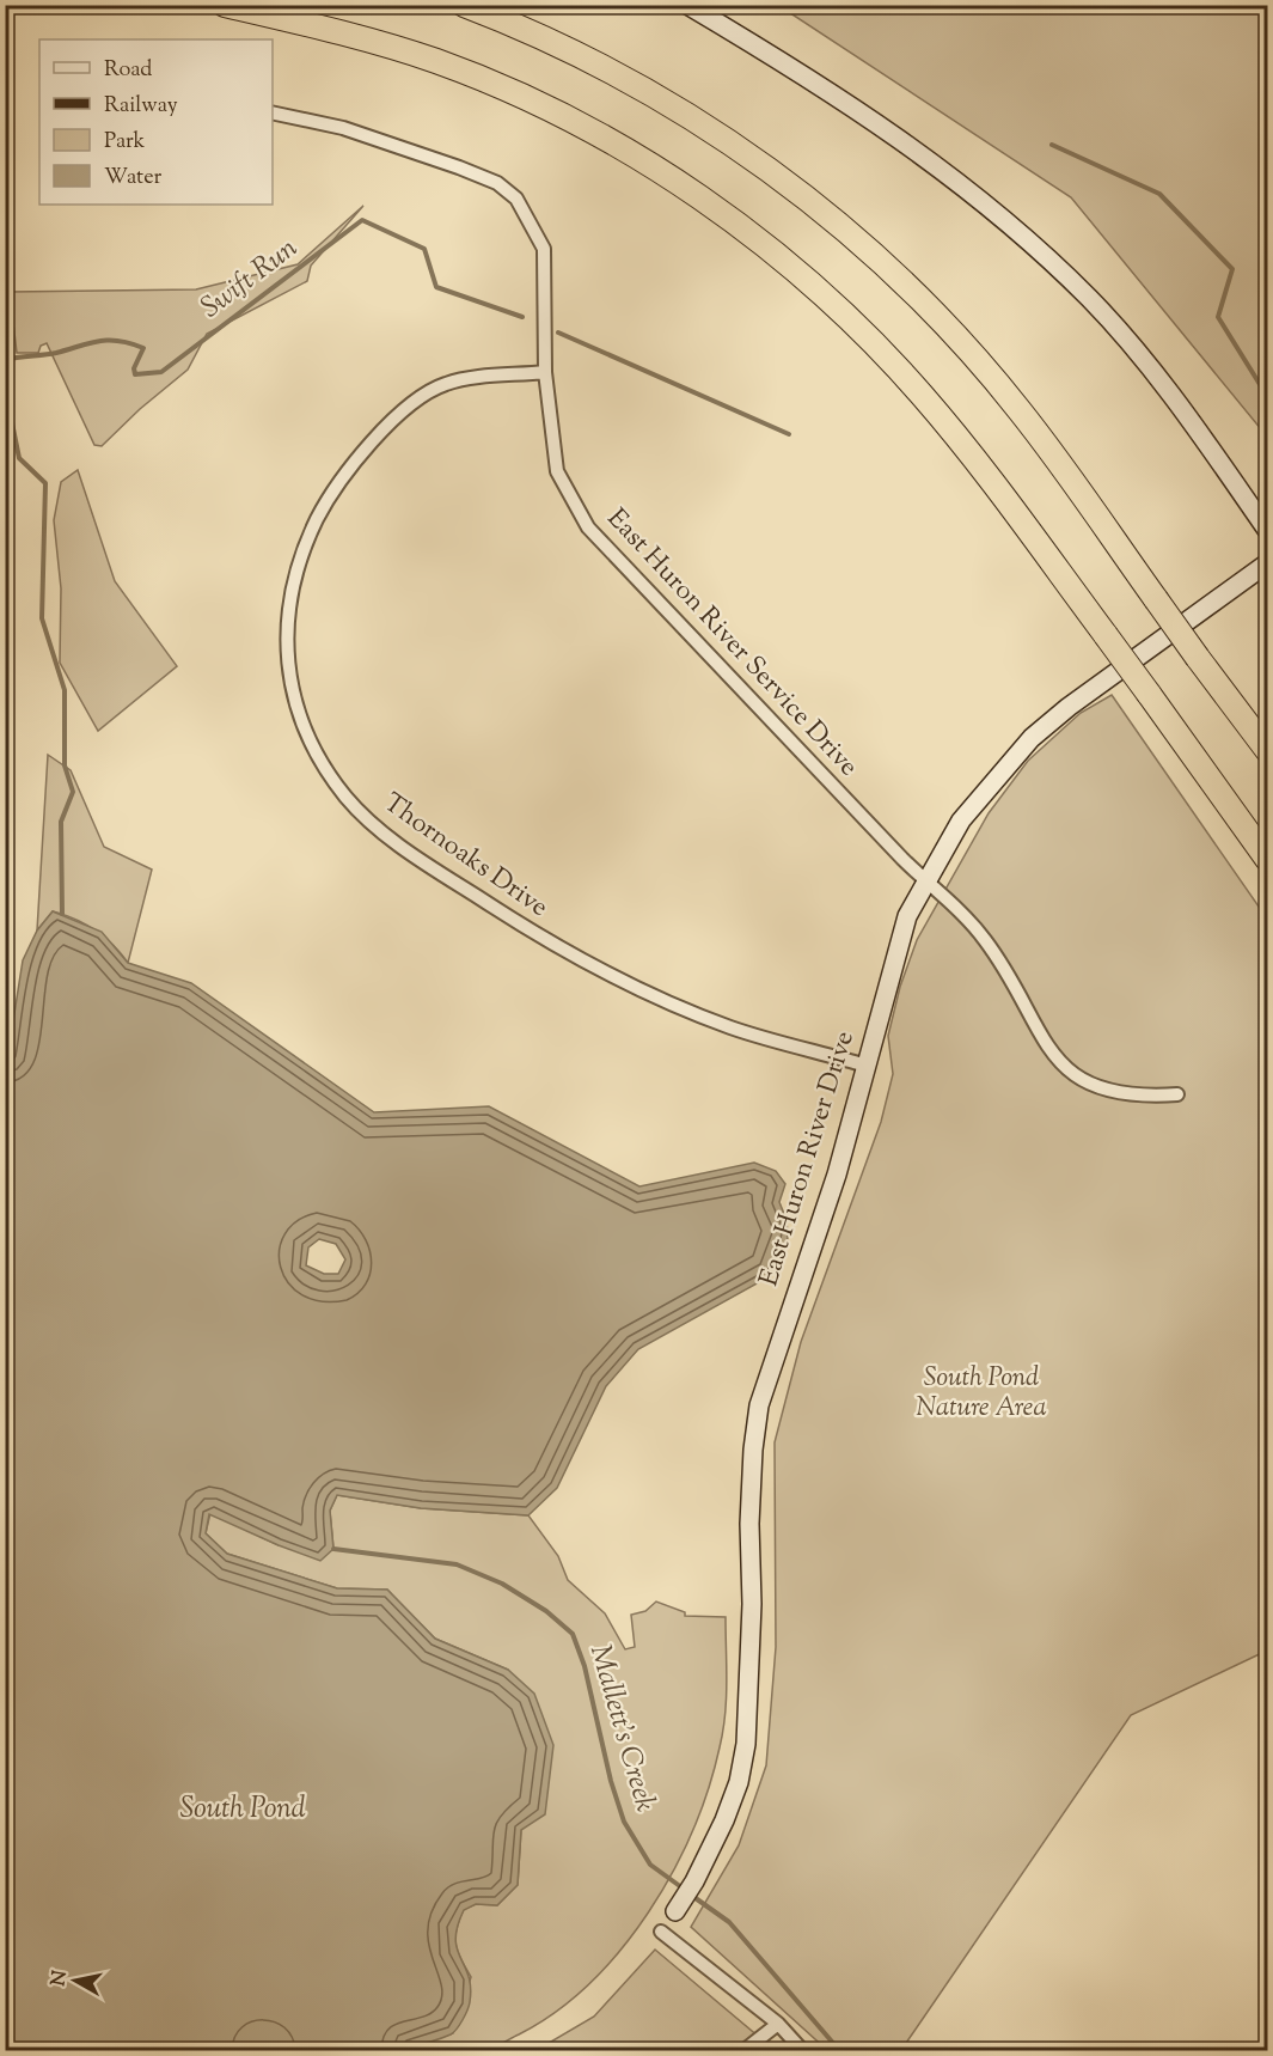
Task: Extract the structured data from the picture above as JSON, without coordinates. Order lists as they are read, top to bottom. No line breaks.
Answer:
{"streets":{"main road":["East Huron River Drive"],"street":["East Huron River Service Drive","Thornoaks Drive"]},"crossings":[["East Huron River Service Drive","Thornoaks Drive"],["East Huron River Service Drive","East Huron River Drive"],["Thornoaks Drive","East Huron River Drive"]],"water":["Swift Run","Mallett's Creek","South Pond"],"parks":["South Pond Nature Area"],"legend":["Road","Railway","Park","Water"],"north":"left"}
